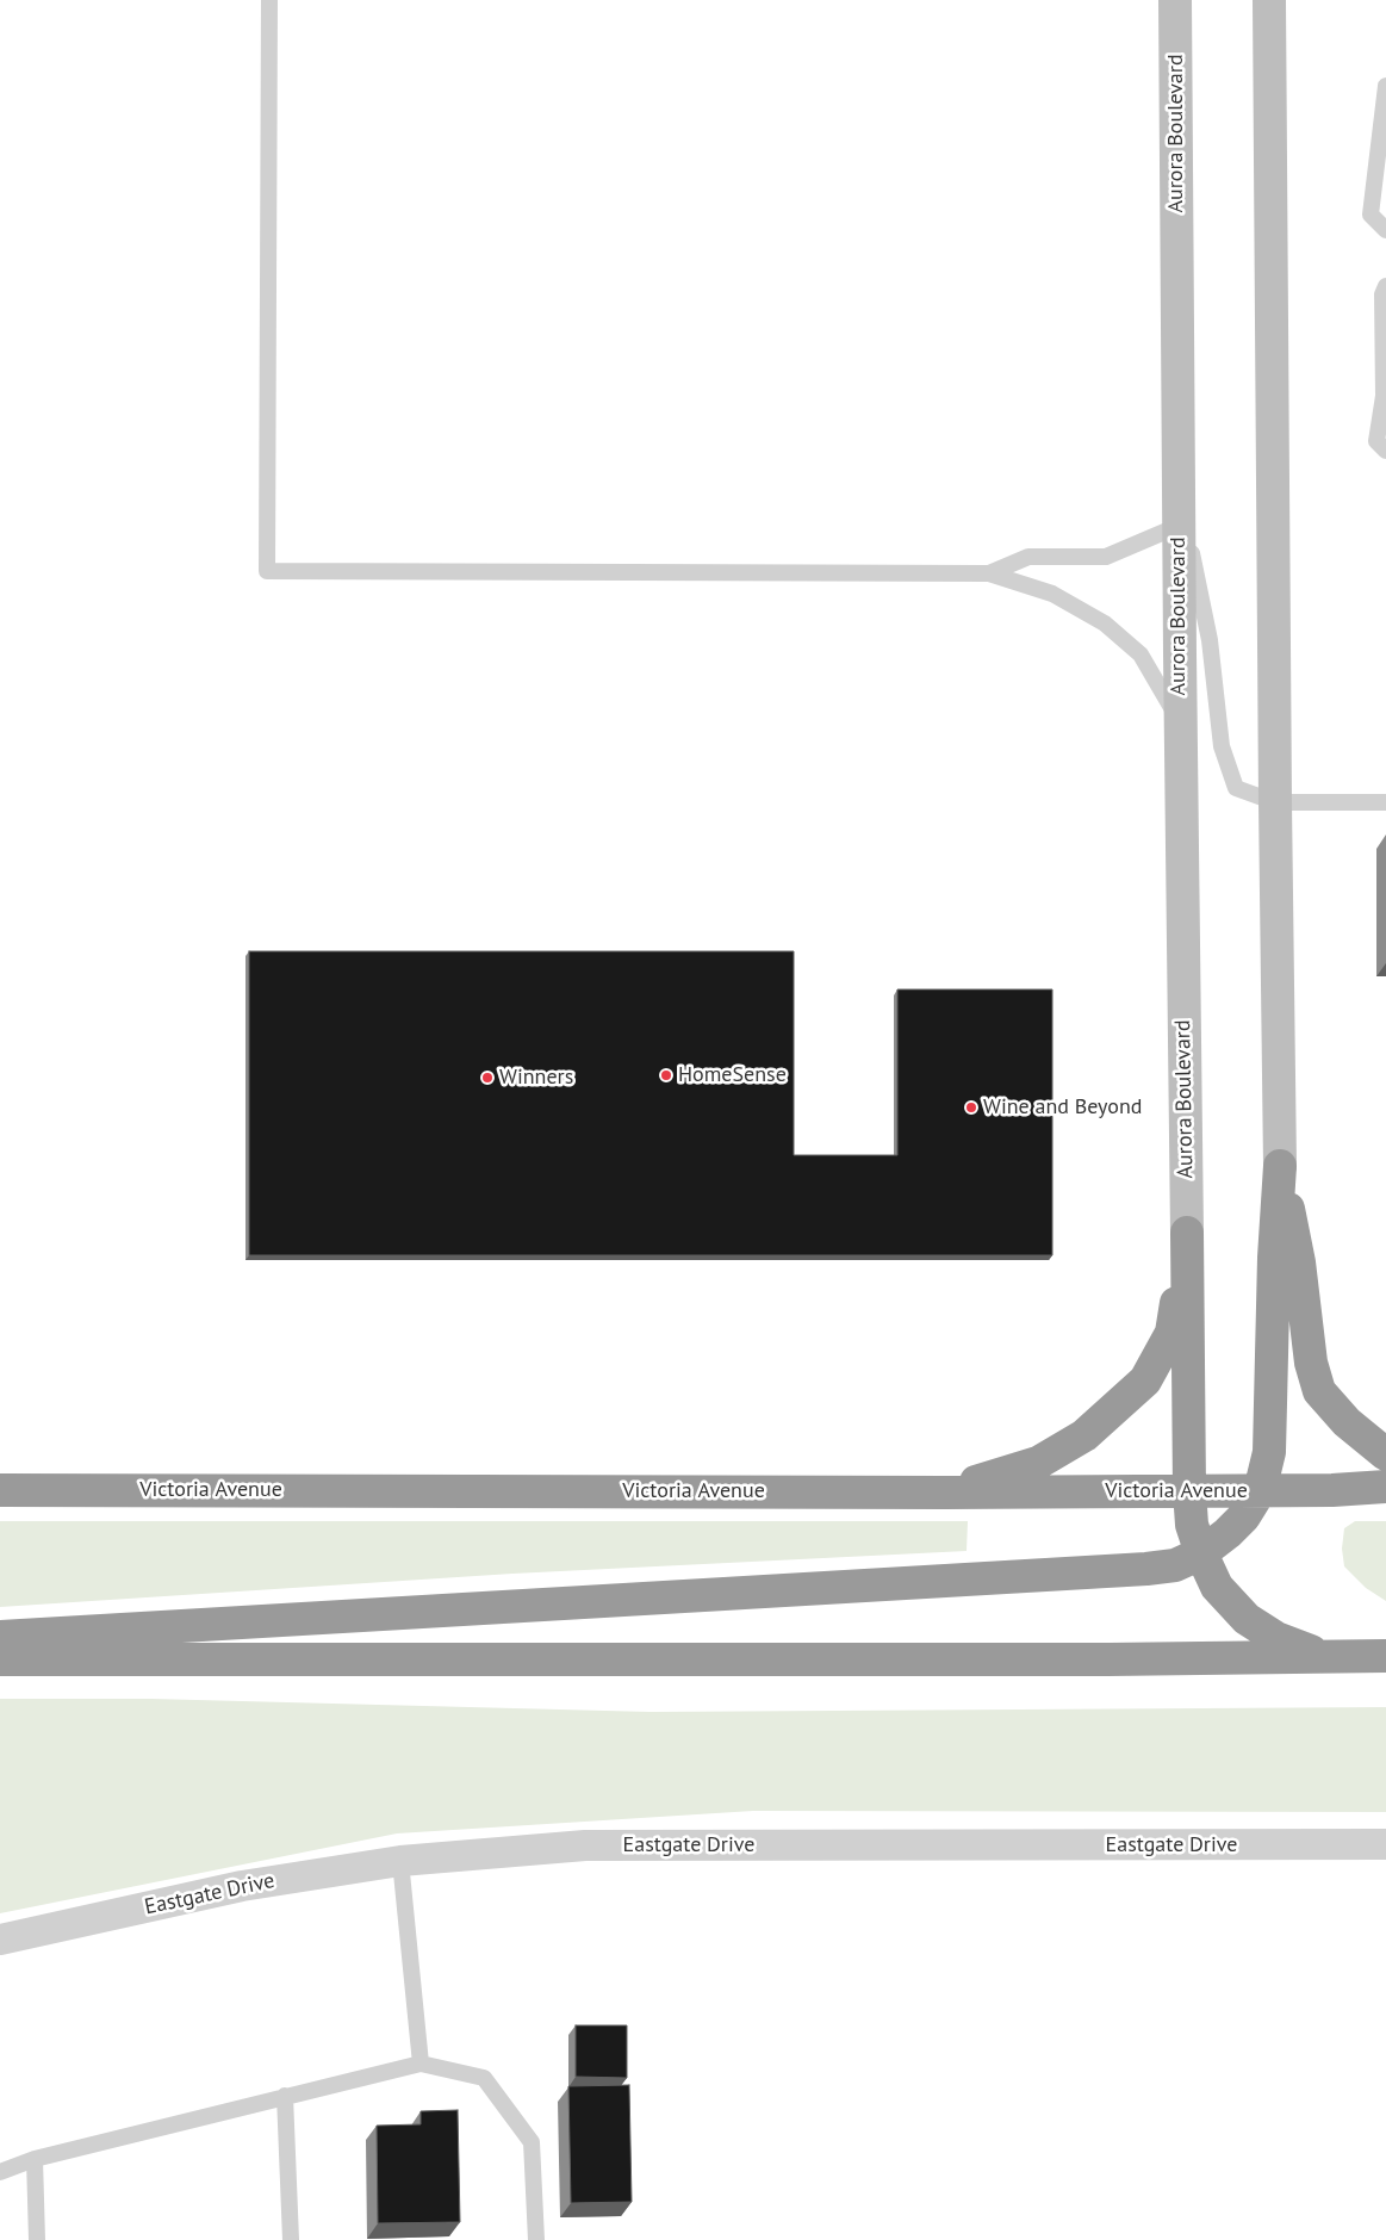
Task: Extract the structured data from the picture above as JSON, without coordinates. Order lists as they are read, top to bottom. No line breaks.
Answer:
{"streets":{"highway":["Victoria Avenue"],"street":["Aurora Boulevard","Eastgate Drive"]},"places":["HomeSense","Winners","Wine and Beyond"]}
